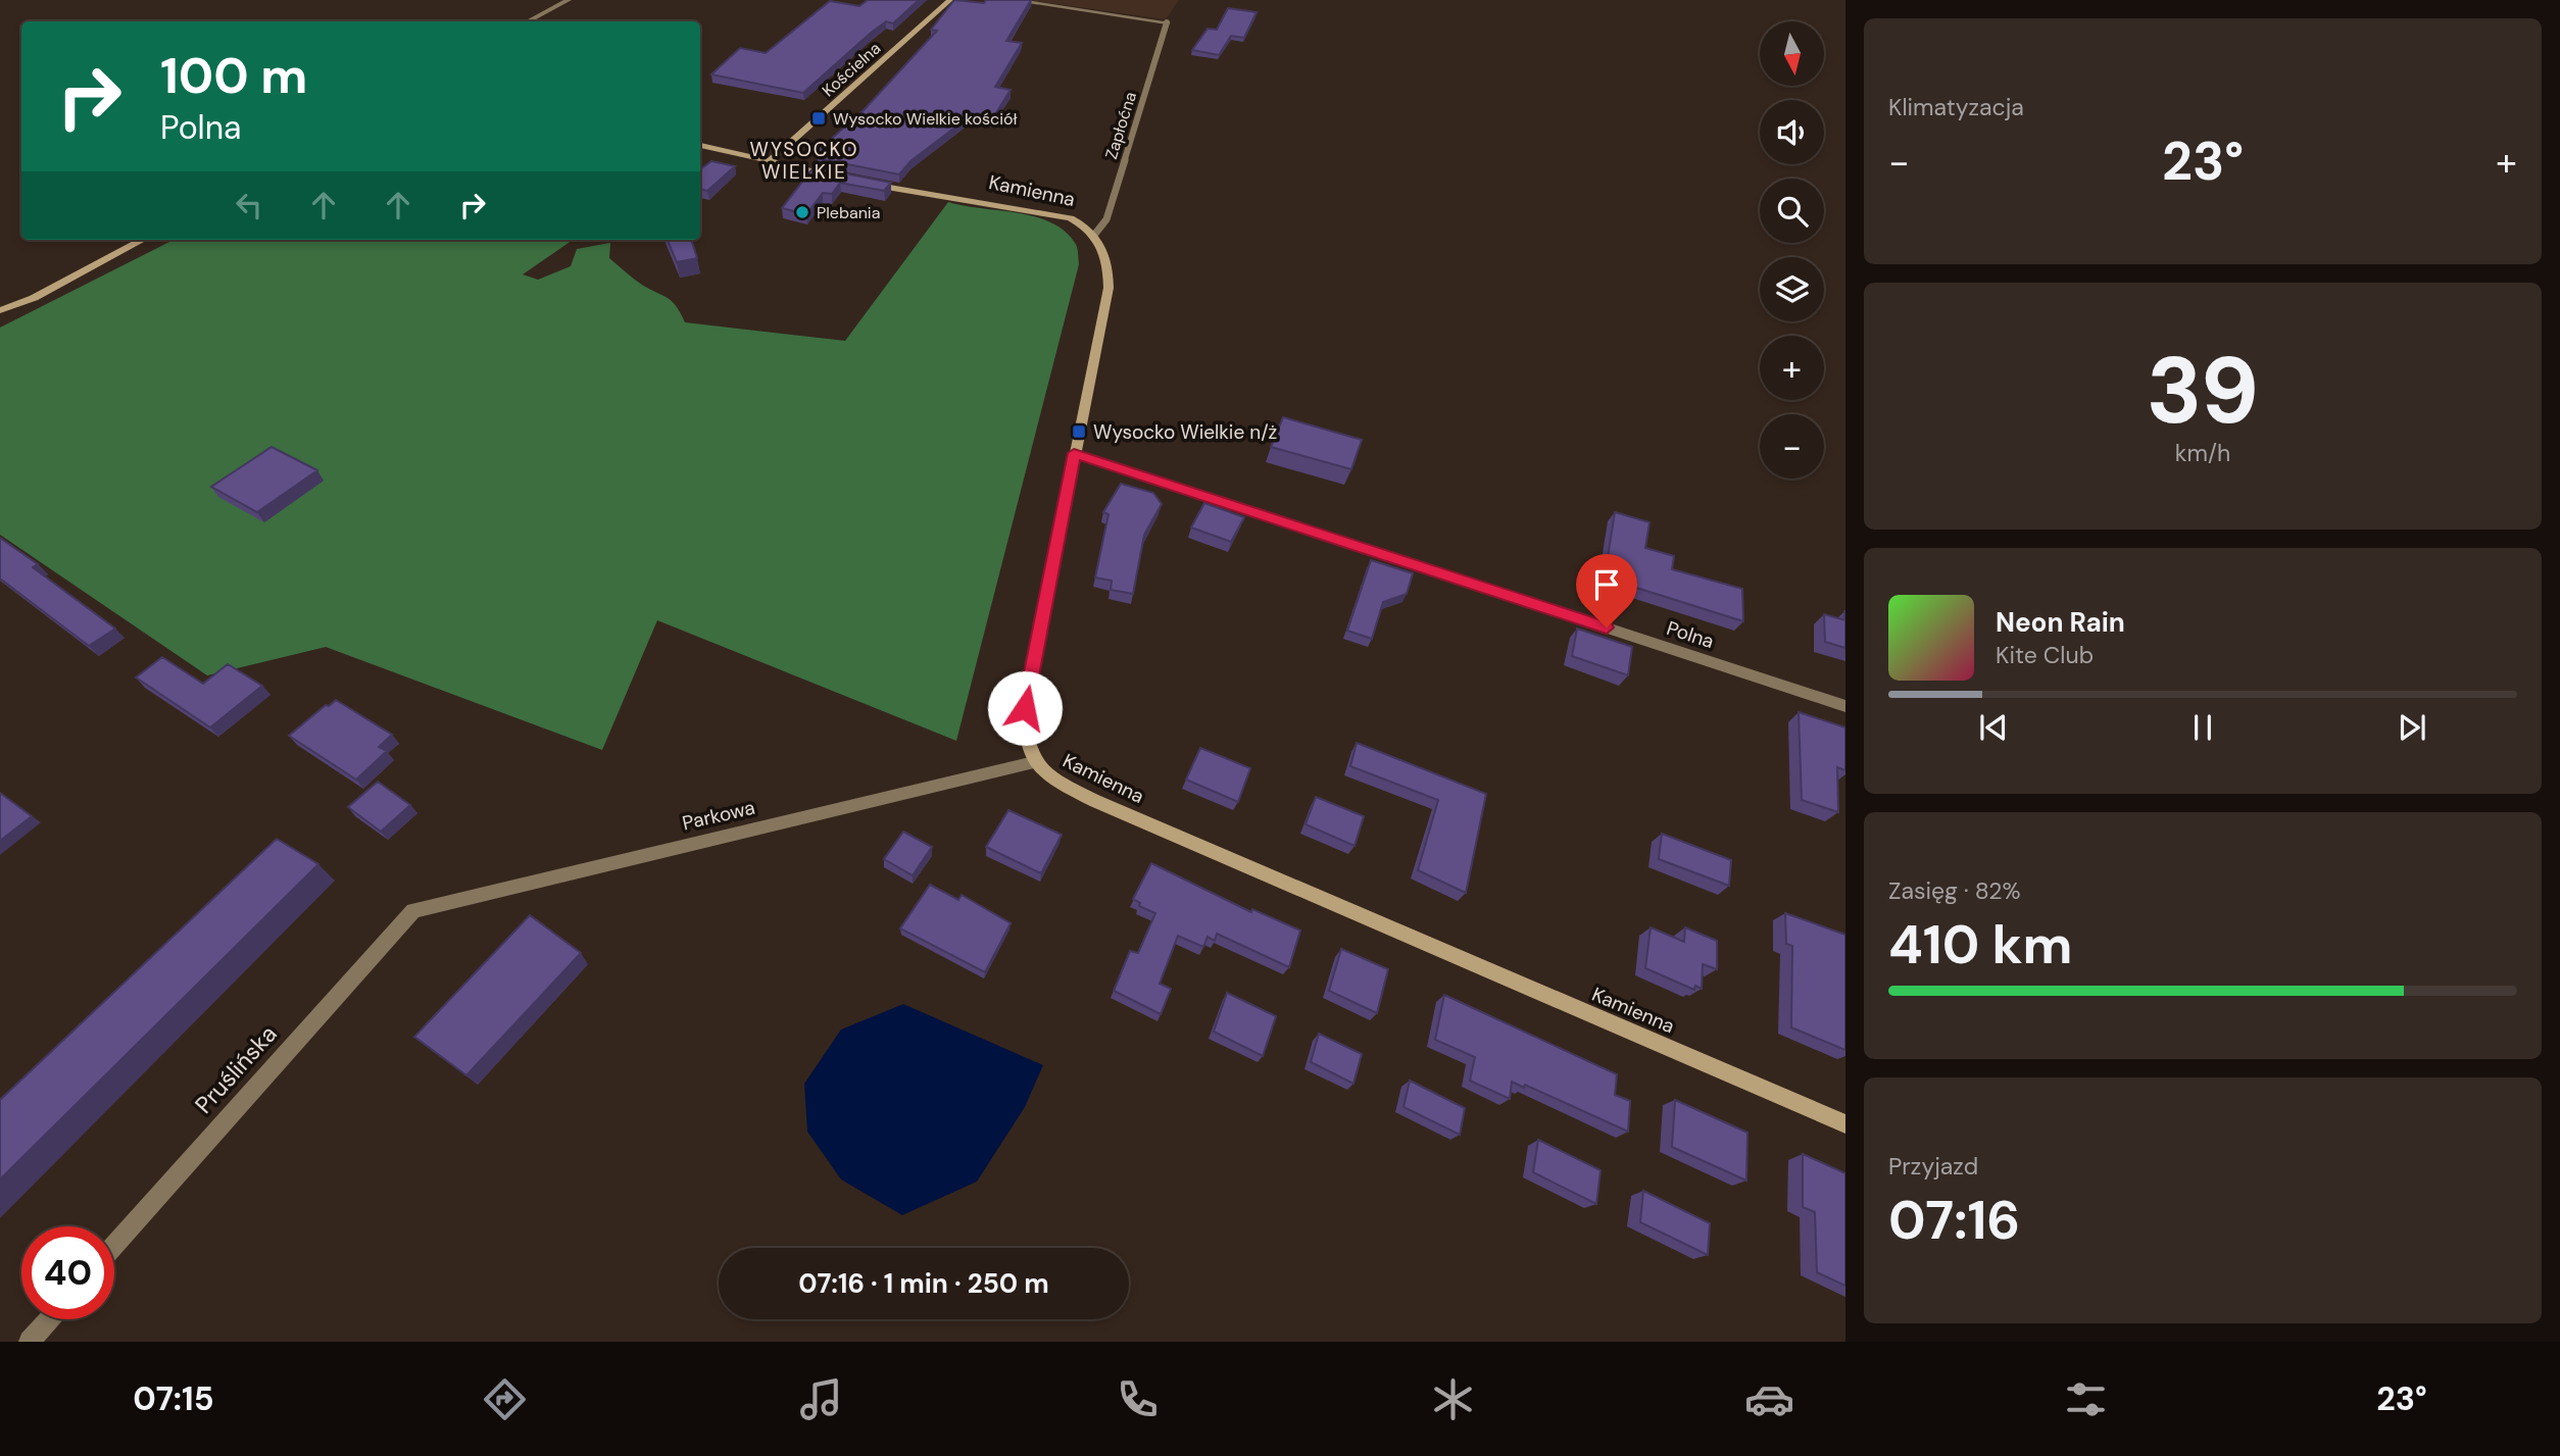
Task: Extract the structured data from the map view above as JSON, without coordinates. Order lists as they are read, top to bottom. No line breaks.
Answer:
{"streets":{"street":["Kościelna","Kamienna","Polna","Parkowa","Pruślińska"],"lane":["Zapłoćna"]},"crossings":[["Zapłoćna","Kamienna"],["Kamienna","Polna"],["Kamienna","Parkowa"],["Parkowa","Pruślińska"]],"districts":["WYSOCKO WIELKIE"],"places":{"transit":["Wysocko Wielkie kościół","Wysocko Wielkie n/ż"],"other":["Plebania"]},"north":"bottom","page":{"tile":["Klimatyzacja",["39","km/h"],["Zasięg · 82%","410 km"],["Przyjazd","07:16"]],"map_buttons":["+","−"],"turn":["100 m","Polna"],"heat":["−","23°","+"],"song":["Neon Rain","Kite Club"],"limit":"40","trip":"07:16 · 1 min · 250 m","tabs":["07:15","23°"]}}
